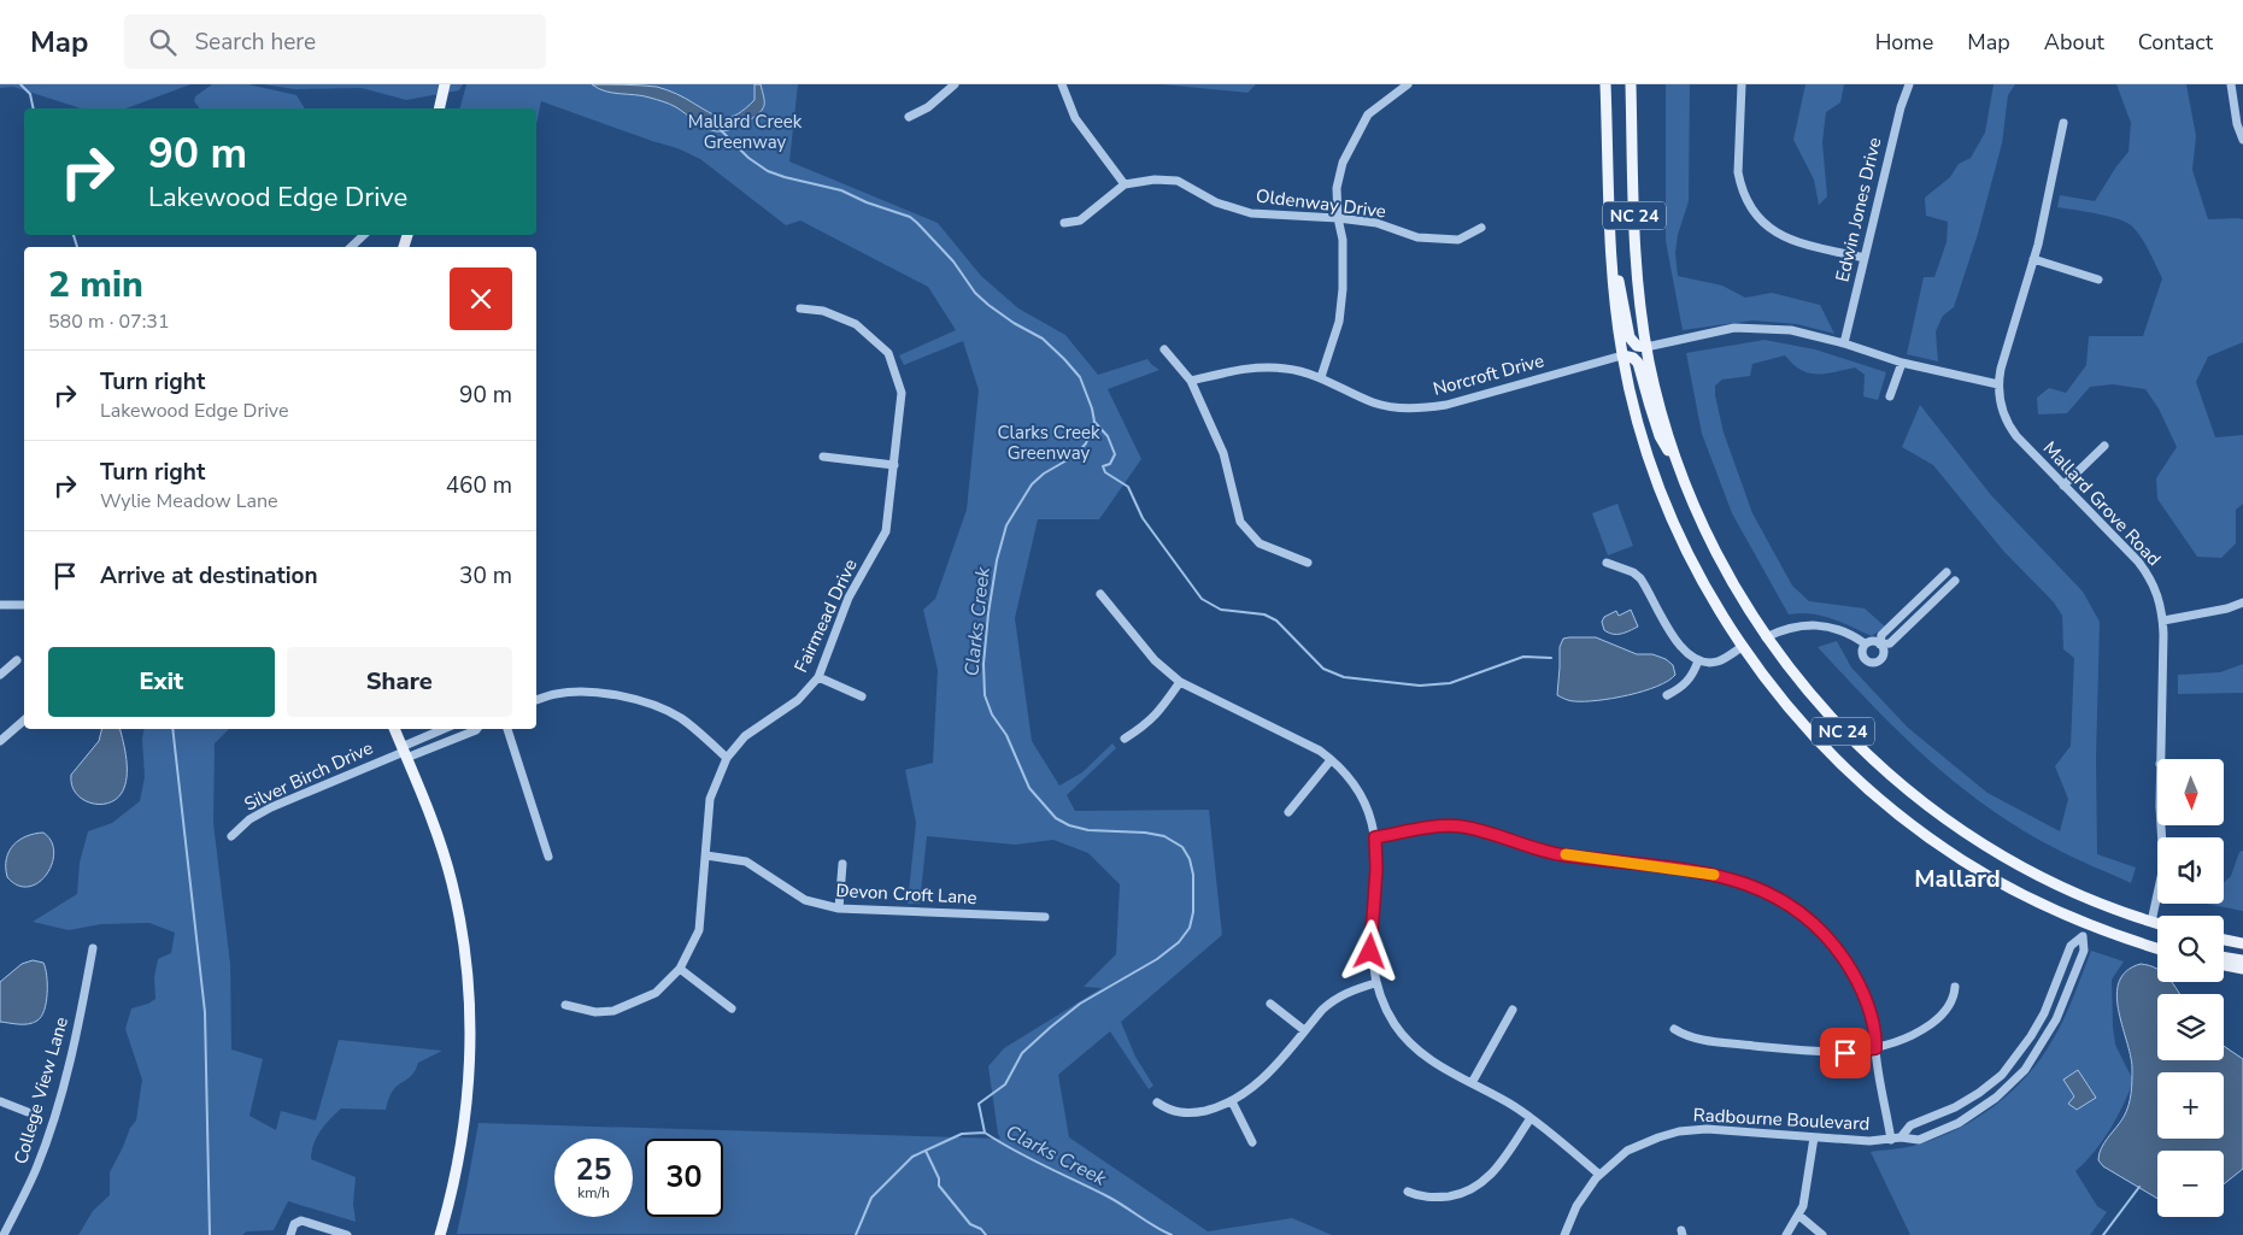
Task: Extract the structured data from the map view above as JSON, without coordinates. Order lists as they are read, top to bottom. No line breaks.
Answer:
{"streets":{"main road":["NC 24"],"street":["Oldenway Drive","Edwin Jones Drive","Norcroft Drive","Mallard Grove Road","Fairmead Drive","Silver Birch Drive","Devon Croft Lane","College View Lane","Radbourne Boulevard"]},"crossings":[["NC 24","Norcroft Drive"],["NC 24","Mallard Grove Road"],["NC 24","Radbourne Boulevard"],["Fairmead Drive","Devon Croft Lane"]],"districts":["Mallard"],"water":["Clarks Creek"],"parks":["Mallard Creek Greenway","Clarks Creek Greenway"],"north":"bottom","page":{"header":"Map","search":"Search here","nav":["Home","Map","About","Contact"],"turn":["90 m","Lakewood Edge Drive"],"heading":["2 min","580 m · 07:31"],"list":[{"name":"Turn right","note":"Lakewood Edge Drive","value":"90 m"},{"name":"Turn right","note":"Wylie Meadow Lane","value":"460 m"},{"name":"Arrive at destination","value":"30 m"}],"buttons":["Exit","Share"],"map_buttons":["+","−"],"speed":"25 km/h","limit":"30"}}
